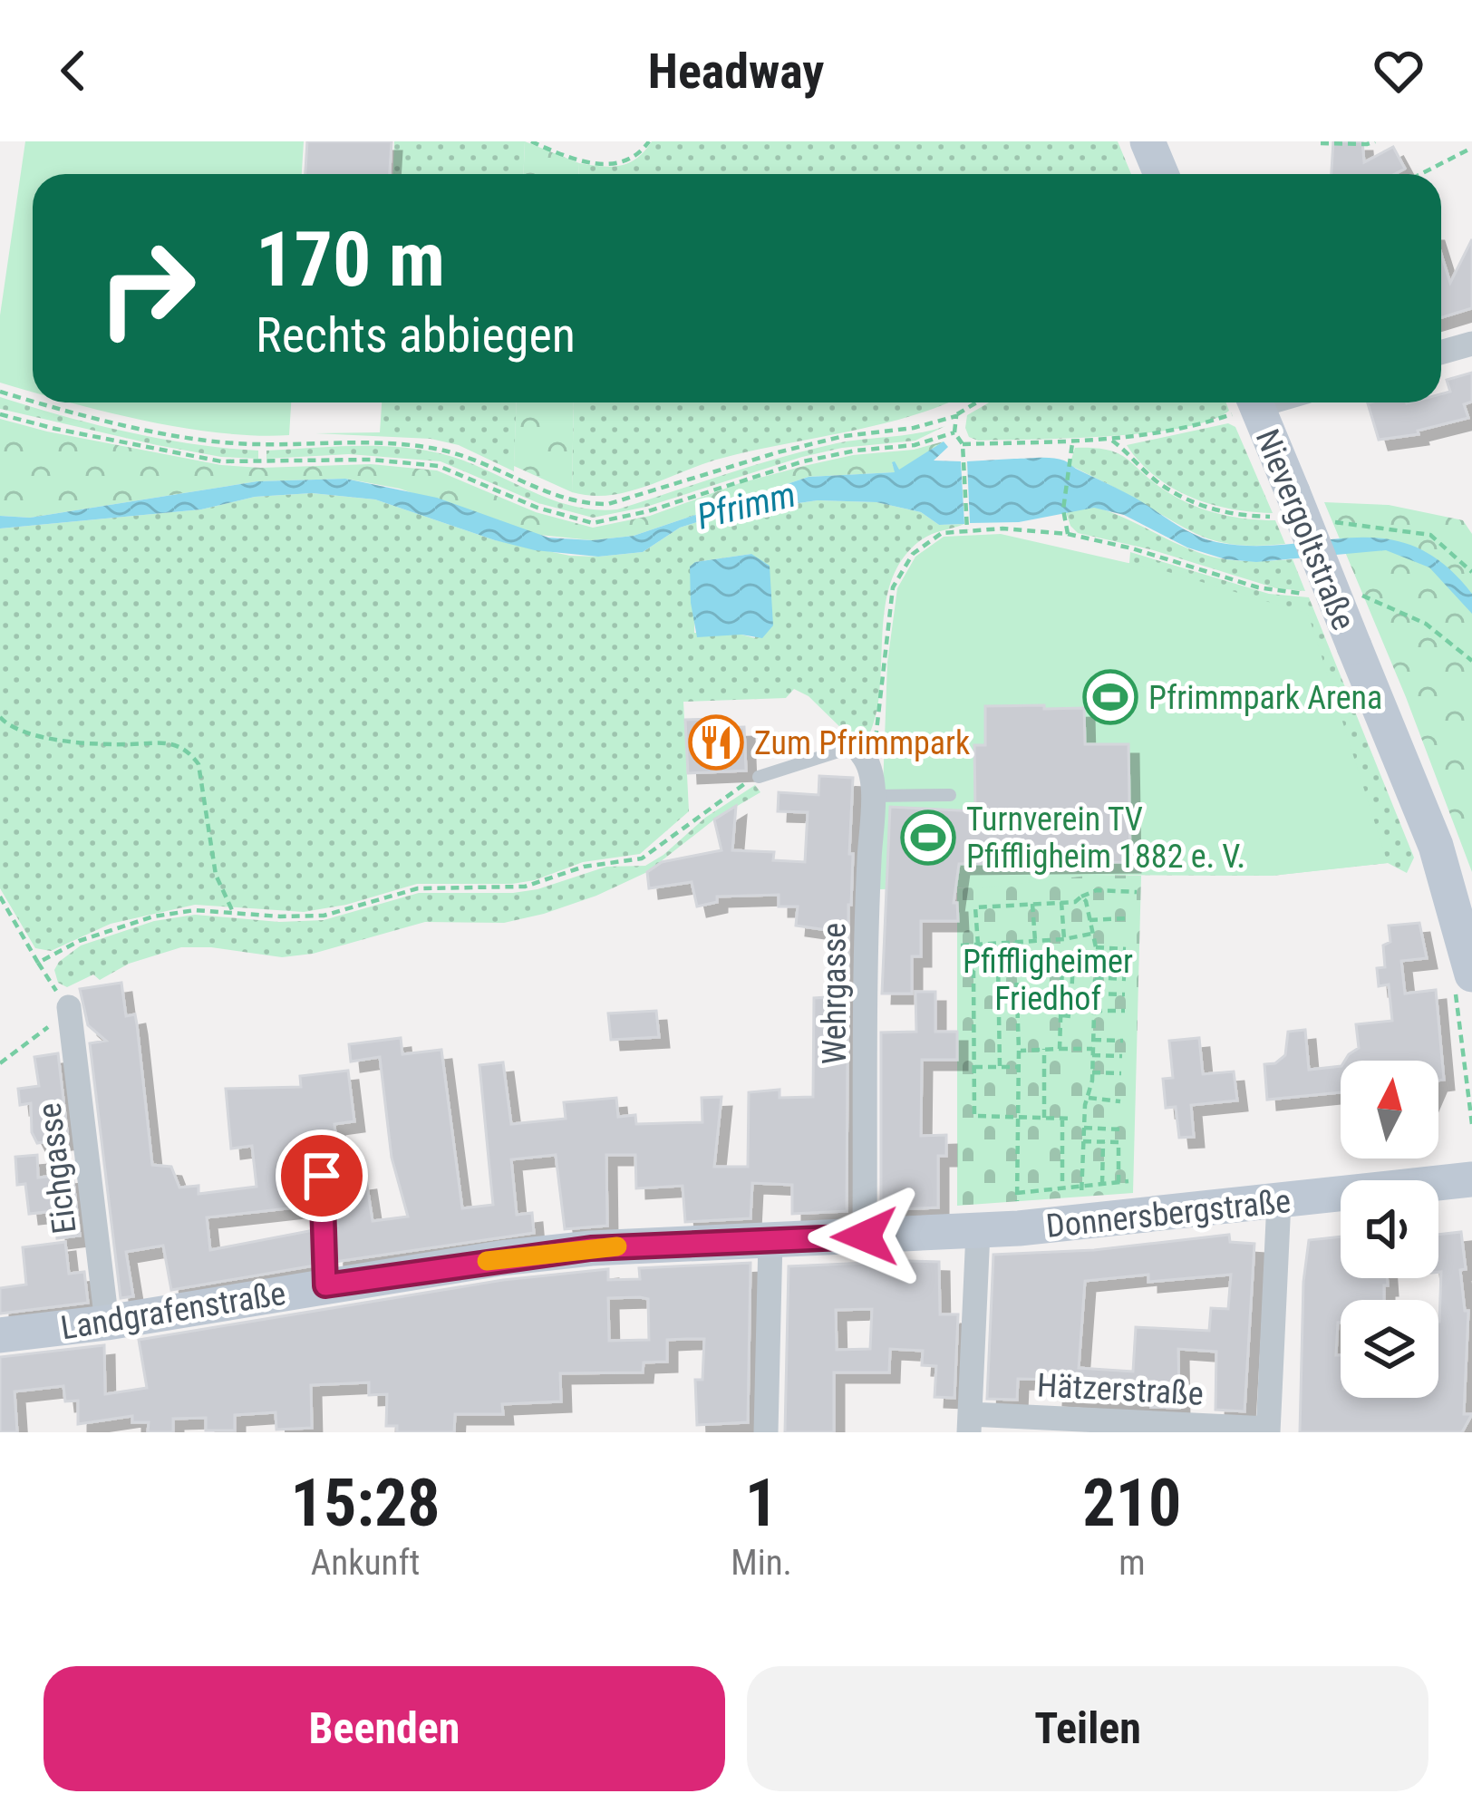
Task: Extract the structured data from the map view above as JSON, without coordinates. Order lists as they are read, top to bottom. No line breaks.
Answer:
{"streets":{"street":["Nievergoltstraße","Wehrgasse","Eichgasse","Donnersbergstraße","Landgrafenstraße","Hätzerstraße"]},"crossings":[["Wehrgasse","Donnersbergstraße"],["Wehrgasse","Landgrafenstraße"],["Eichgasse","Landgrafenstraße"],["Donnersbergstraße","Landgrafenstraße"]],"water":["Pfrimm"],"parks":["Pfiffligheimer Friedhof"],"places":{"sports":["Pfrimmpark Arena","Turnverein TV Pfiffligheim 1882 e. V."],"restaurant":["Zum Pfrimmpark"]},"north":"top","page":{"header":"Headway","turn":["170 m","Rechts abbiegen"],"eta":["15:28","Ankunft","1","Min.","210","m"],"buttons":["Beenden","Teilen"]}}
